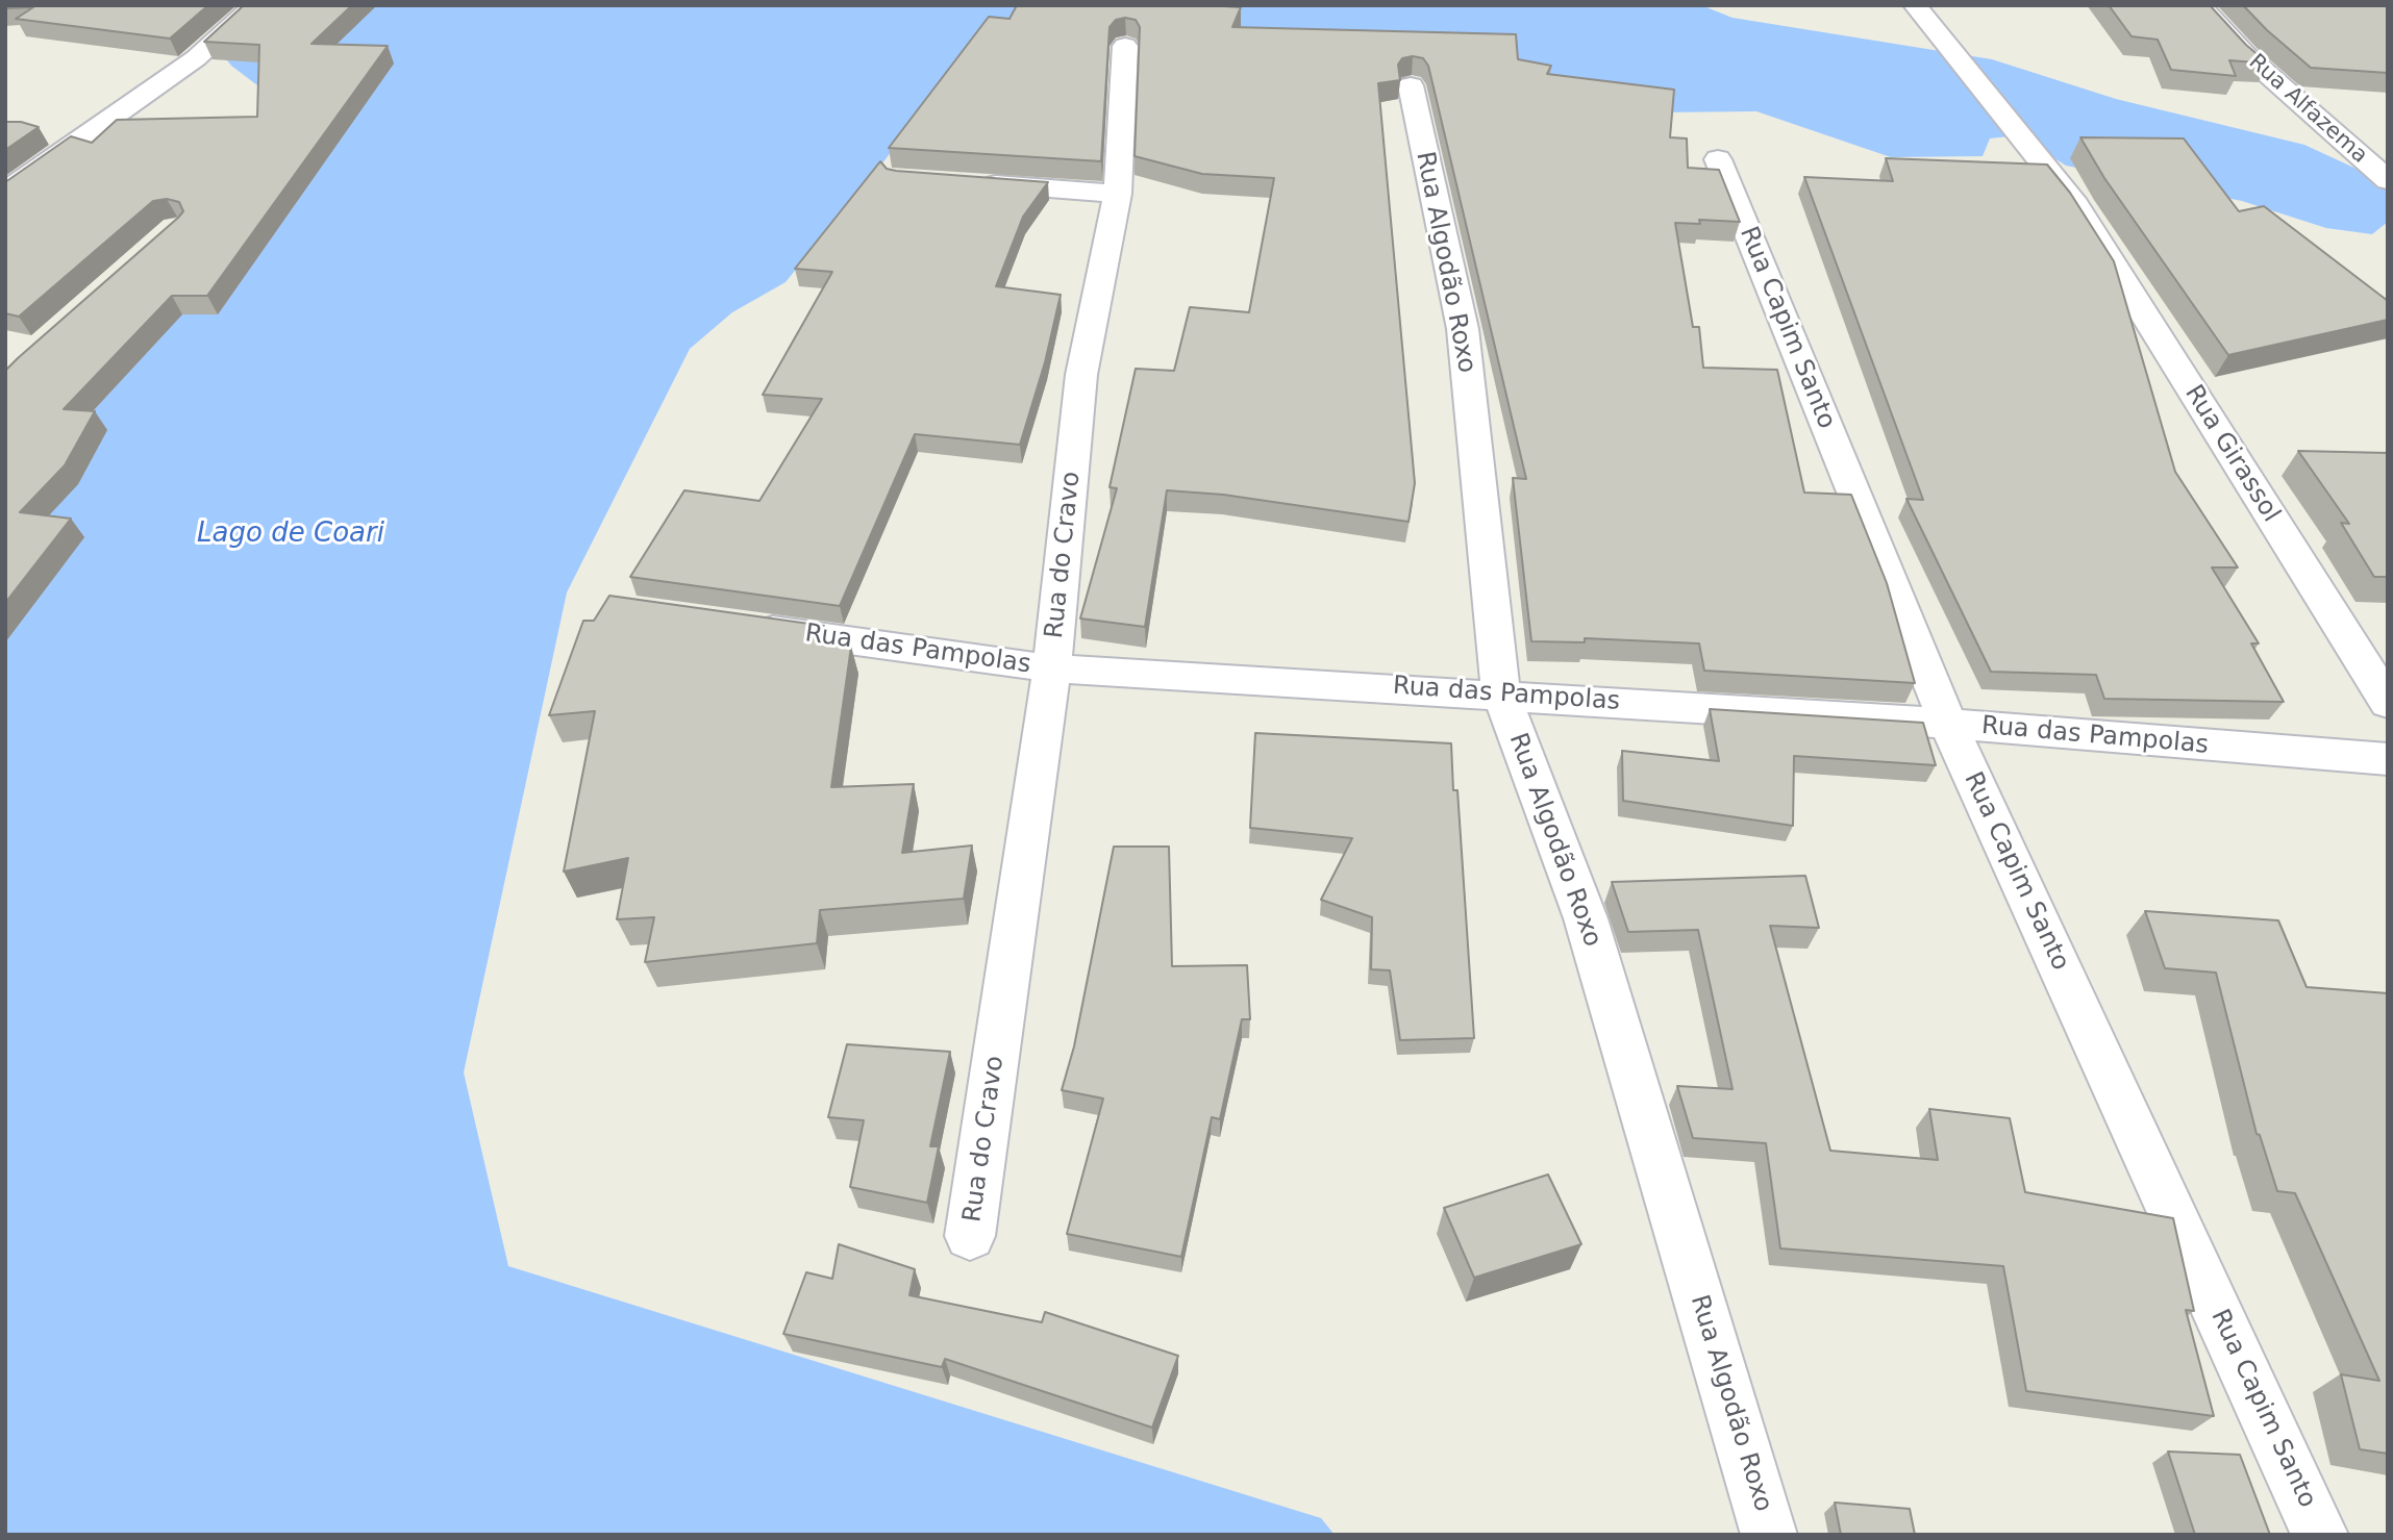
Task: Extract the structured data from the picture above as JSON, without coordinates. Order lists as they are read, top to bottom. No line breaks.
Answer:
{"streets":{"street":["Rua Alfazema","Rua Algodão Roxo","Rua Capim Santo","Rua Girassol","Rua do Cravo","Rua das Pampolas"]},"crossings":[["Rua Algodão Roxo","Rua das Pampolas"],["Rua Capim Santo","Rua das Pampolas"],["Rua do Cravo","Rua das Pampolas"]],"water":["Lago de Coari"]}
